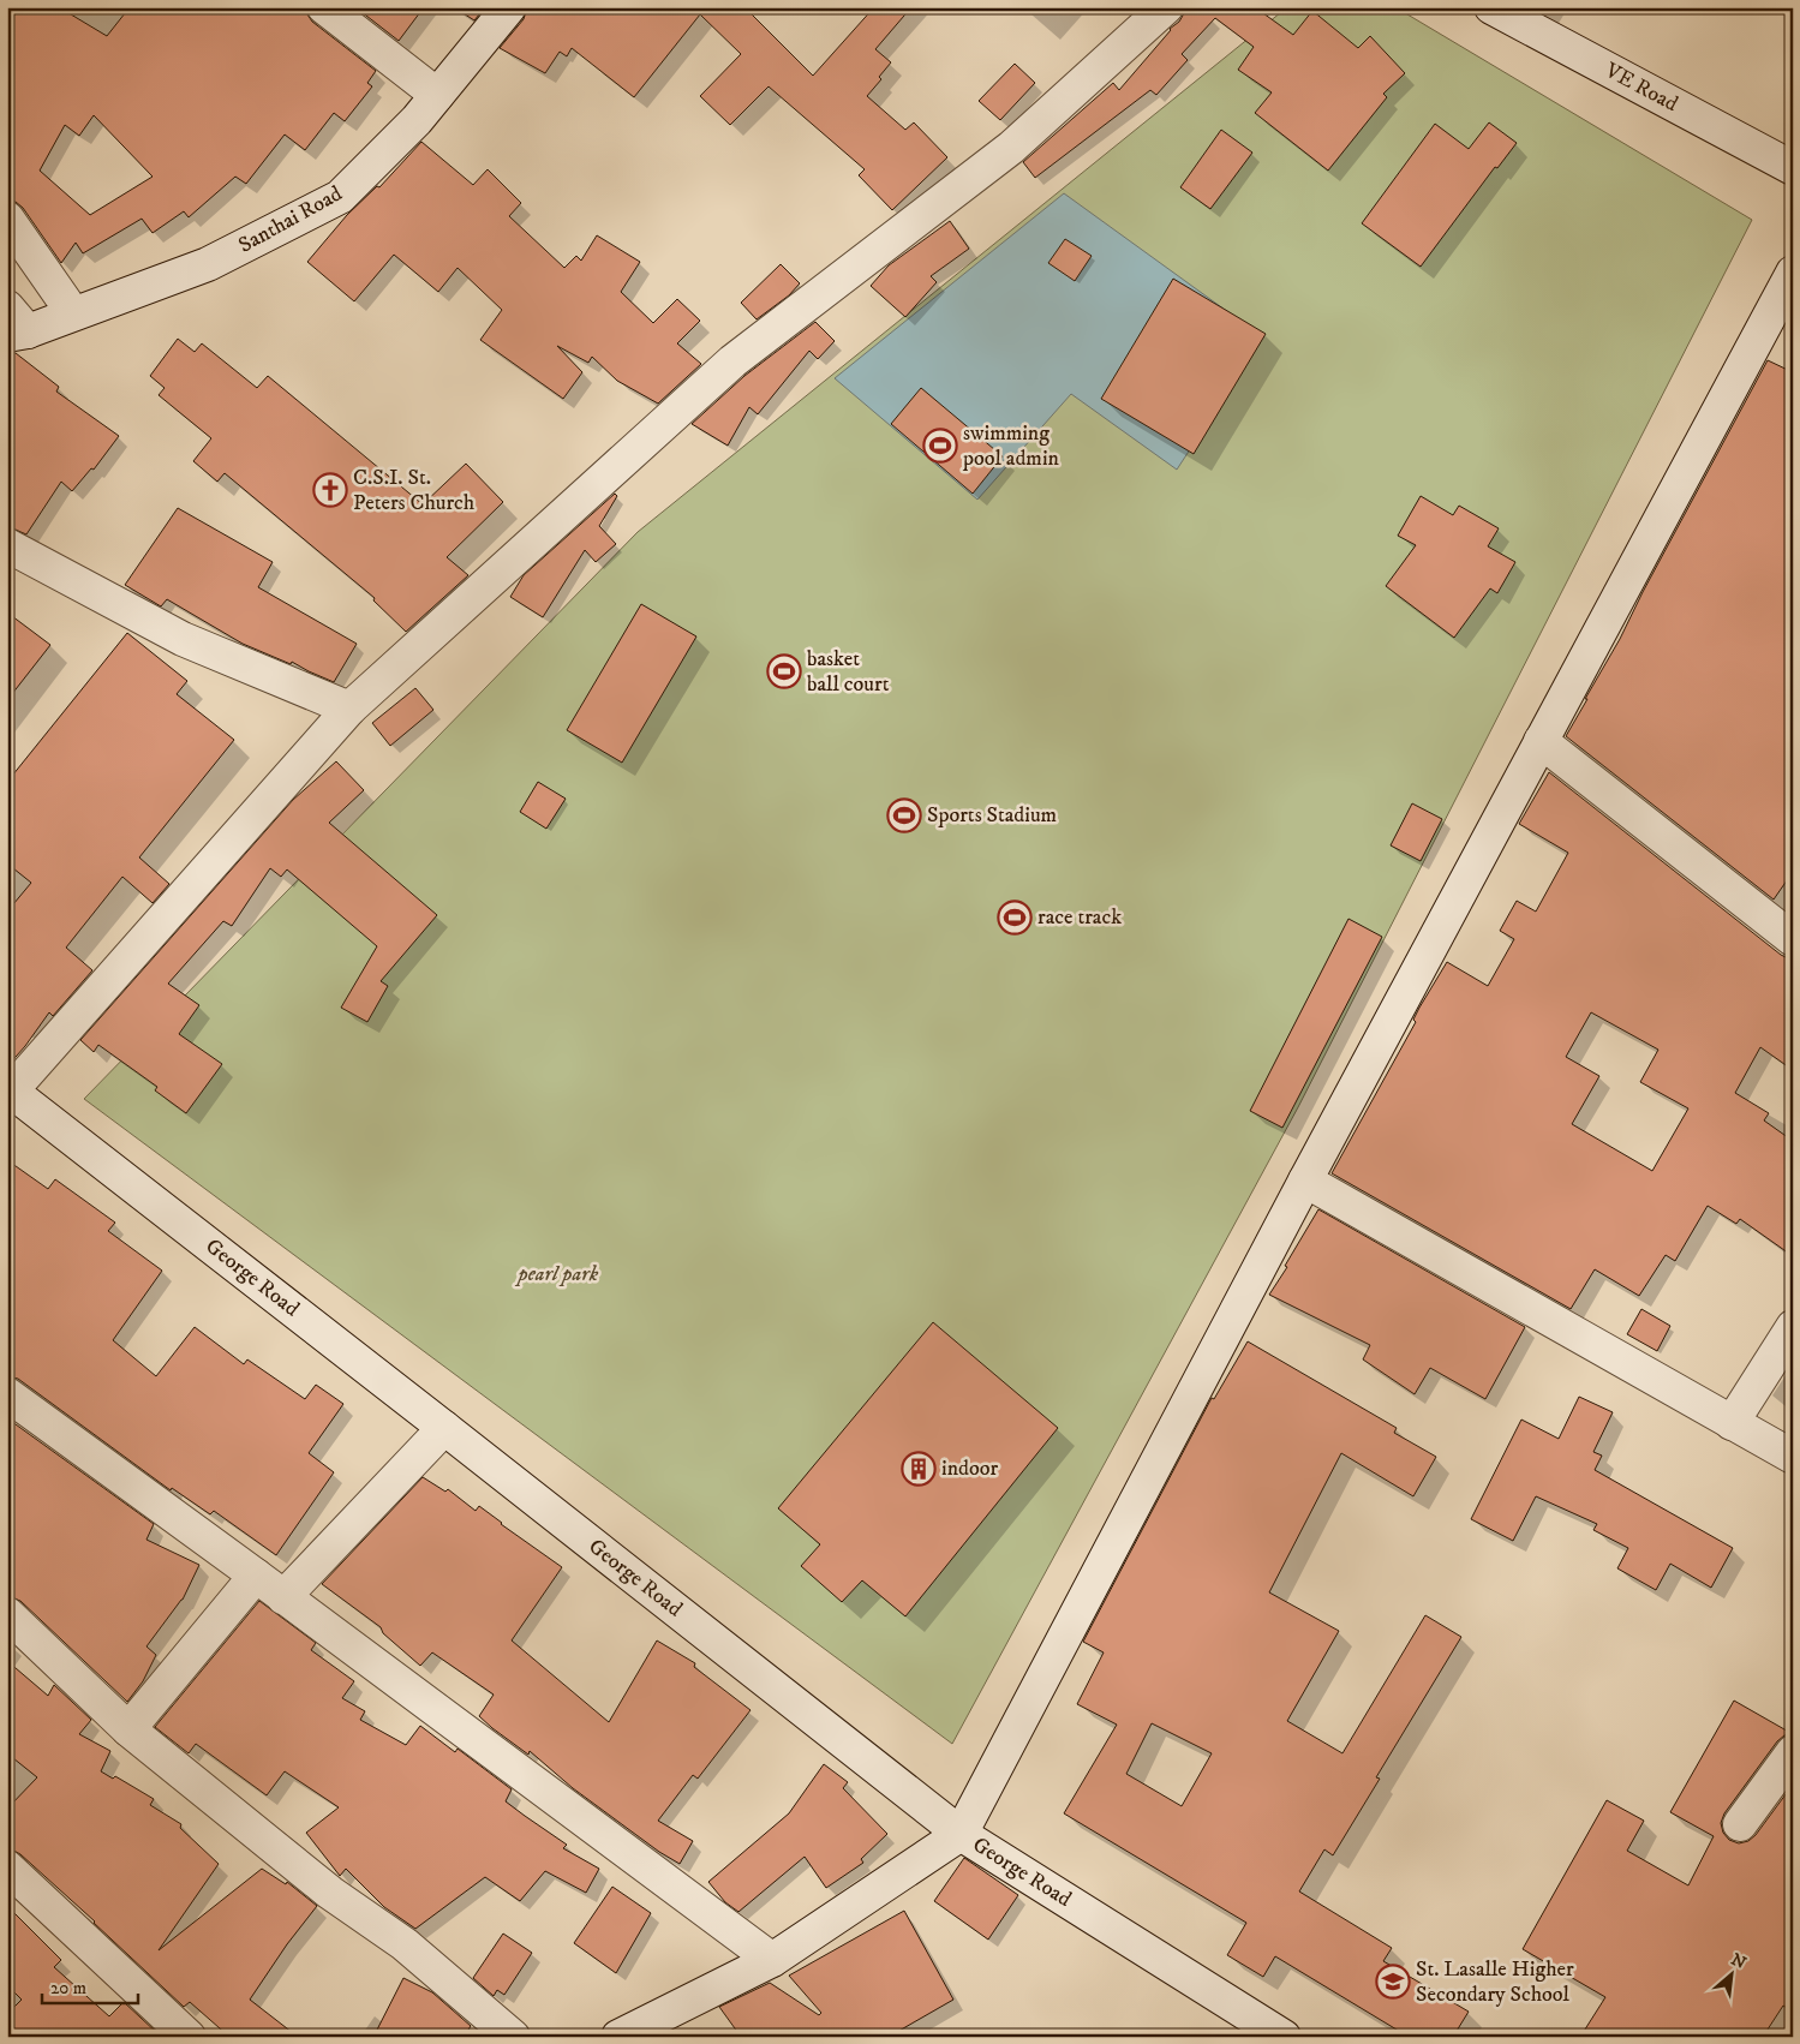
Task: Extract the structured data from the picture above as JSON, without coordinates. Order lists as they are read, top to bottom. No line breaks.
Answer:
{"streets":{"street":["VE Road","Santhai Road","George Road"]},"parks":["pearl park"],"places":{"sports":["swimming pool admin","basket ball court","Sports Stadium","race track"],"church":["C.S.I. St. Peters Church"],"building":["indoor"],"school or university":["St. Lasalle Higher Secondary School"]},"scale_bar":"20 m","north":"top right"}
